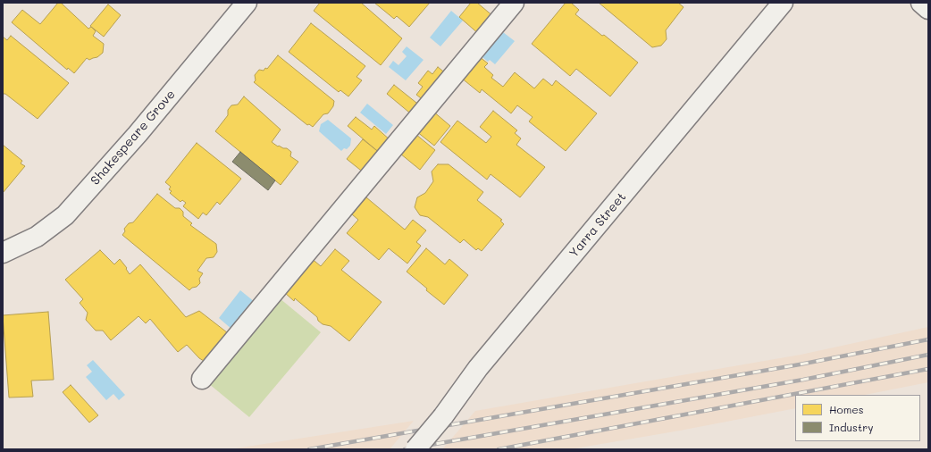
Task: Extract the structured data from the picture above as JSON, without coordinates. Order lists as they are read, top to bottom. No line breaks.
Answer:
{"streets":{"street":["Shakespeare Grove","Yarra Street"]},"legend":["Homes","Industry"]}
